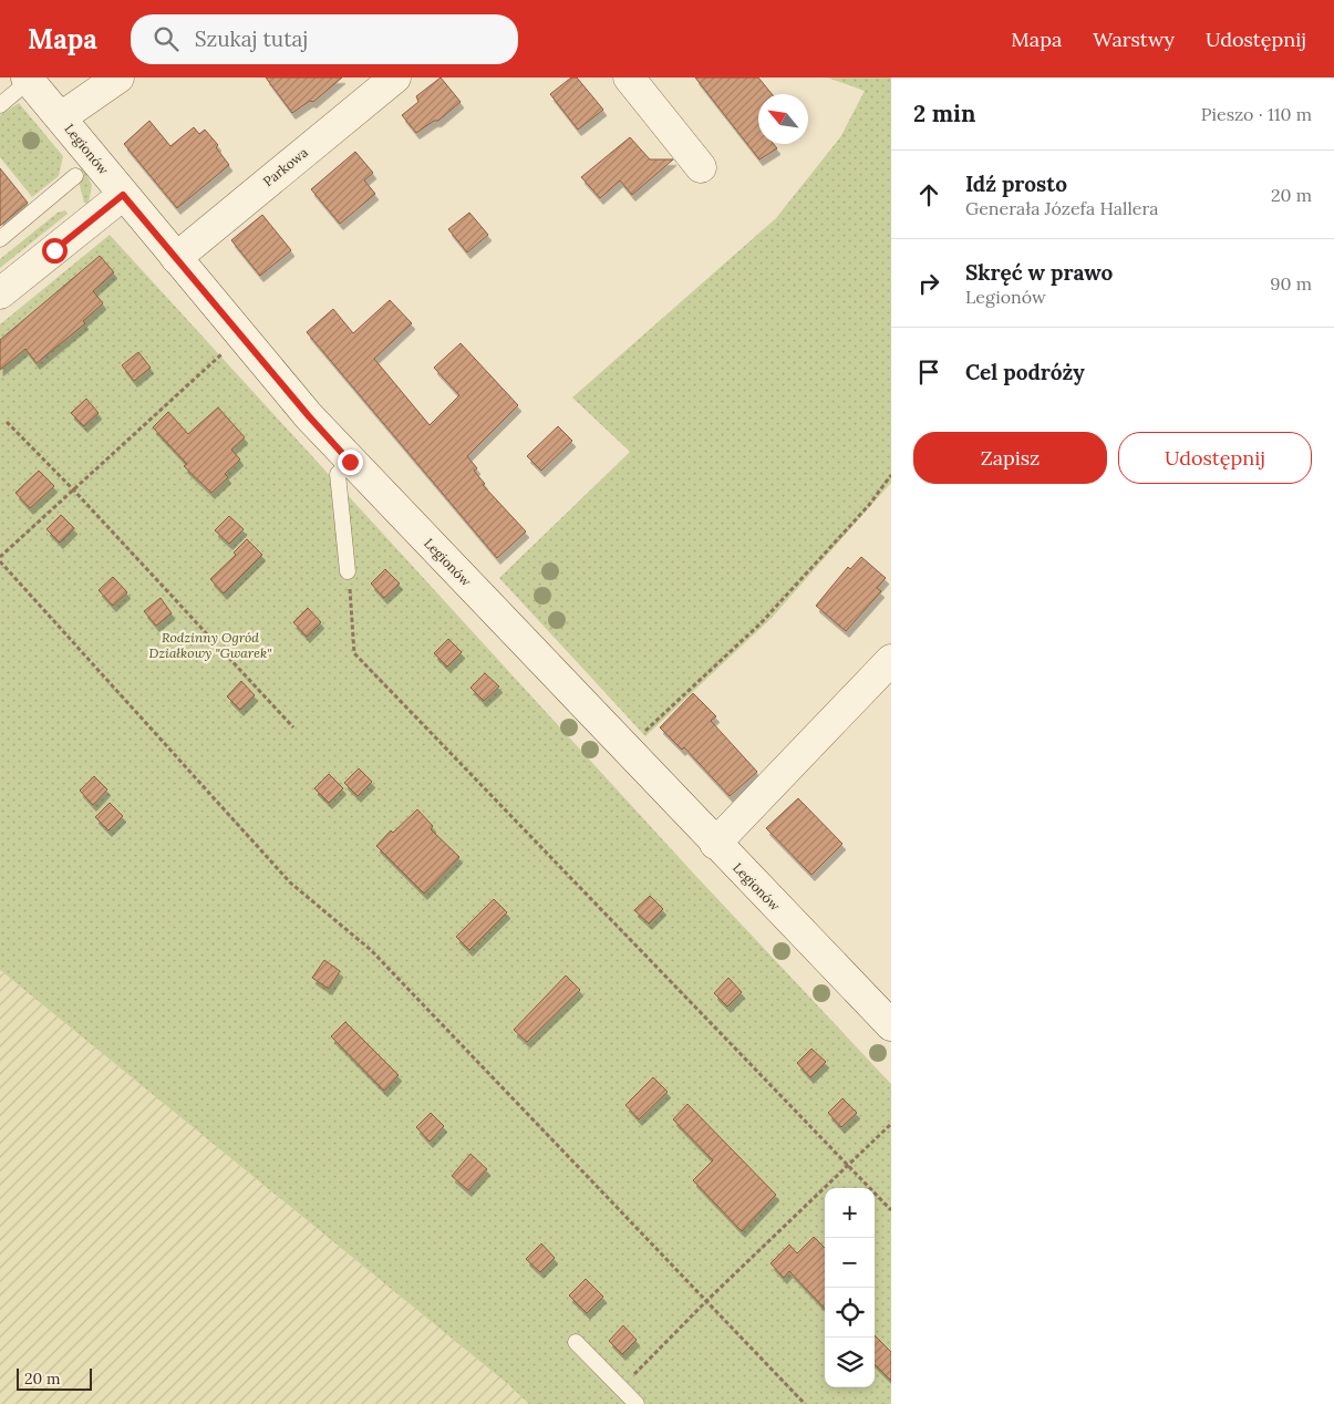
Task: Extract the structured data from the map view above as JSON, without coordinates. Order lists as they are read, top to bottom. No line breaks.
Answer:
{"streets":{"street":["Legionów","Parkowa"]},"crossings":[["Legionów","Parkowa"]],"parks":["Rodzinny Ogród Działkowy \"Gwarek\""],"scale_bar":"20 m","north":"top left","page":{"header":"Mapa","search":"Szukaj tutaj","nav":["Mapa","Warstwy","Udostępnij"],"heading":["2 min","Pieszo · 110 m"],"list":[["Idź prosto","Generała Józefa Hallera","20 m"],["Skręć w prawo","Legionów","90 m"],"Cel podróży"],"buttons":["Zapisz","Udostępnij"],"map_buttons":["+","−"],"scale":"20 m"}}
